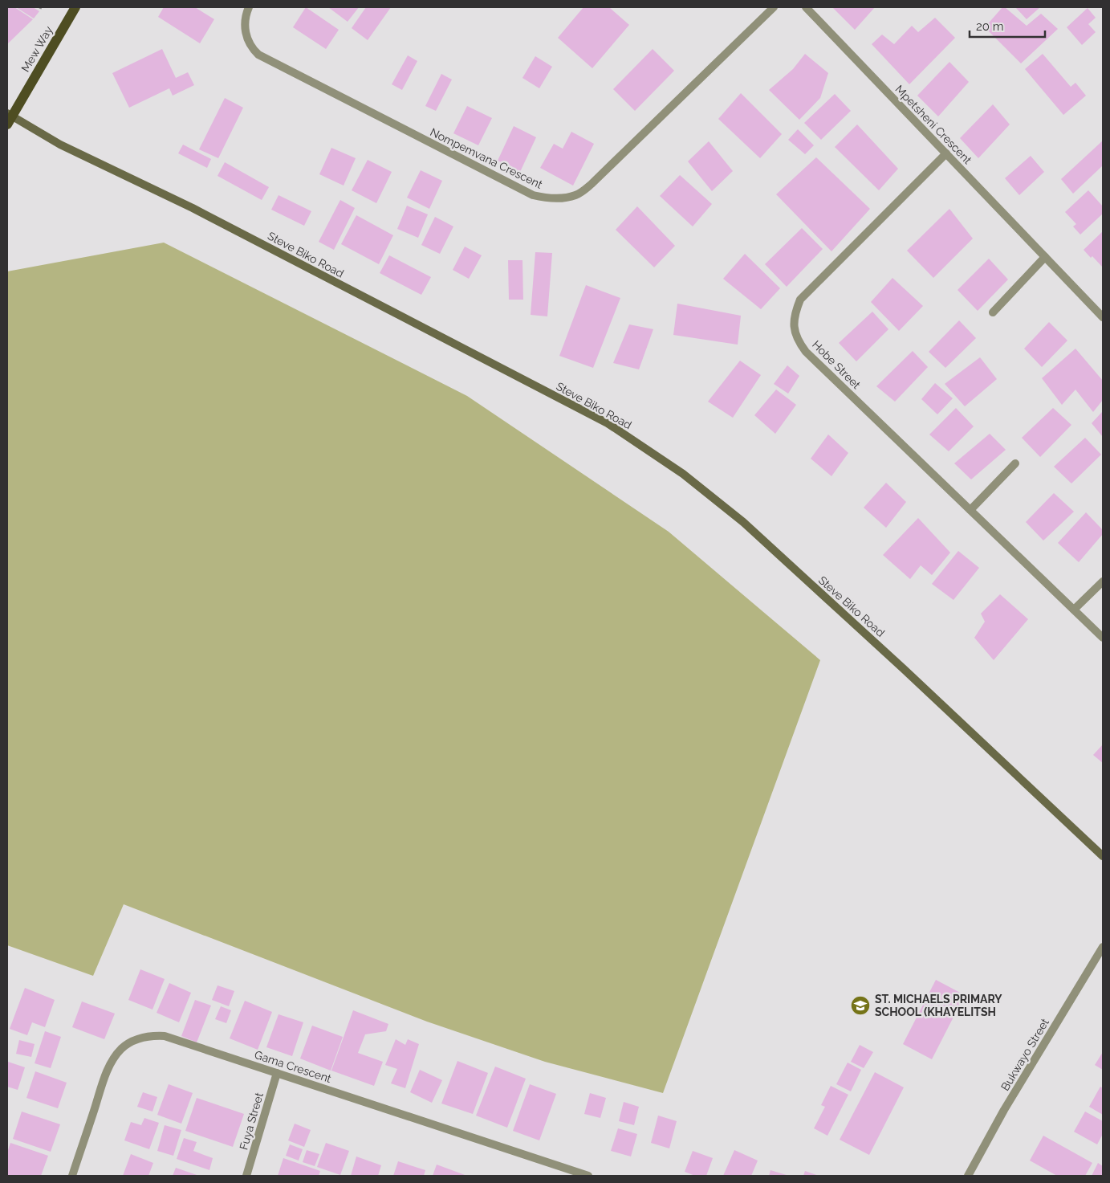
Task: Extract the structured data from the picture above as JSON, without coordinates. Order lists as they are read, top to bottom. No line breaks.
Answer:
{"streets":{"main road":["Mew Way"],"street":["Mpetsheni Crescent","Nompemvana Crescent","Steve Biko Road","Hobe Street","Bukwayo Street","Gama Crescent","Fuya Street"]},"crossings":[["Mew Way","Steve Biko Road"],["Mpetsheni Crescent","Hobe Street"],["Gama Crescent","Fuya Street"]],"places":{"school or university":["ST. MICHAELS PRIMARY SCHOOL (KHAYELITSH"]},"scale_bar":"20 m"}
